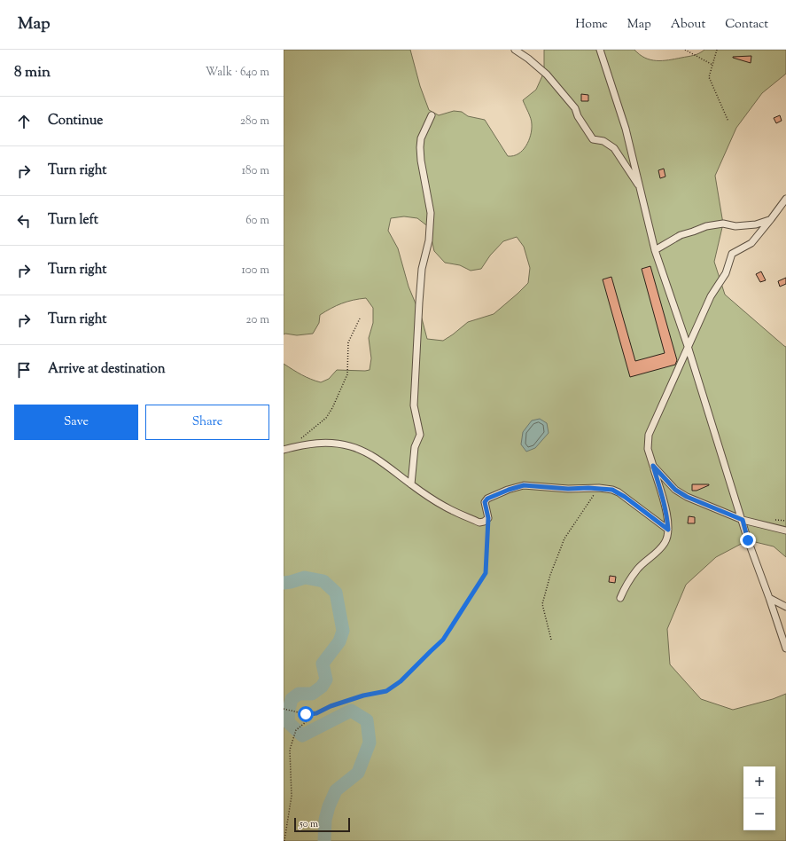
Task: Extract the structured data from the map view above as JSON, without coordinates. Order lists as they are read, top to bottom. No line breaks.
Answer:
{"scale_bar":"50 m","page":{"header":"Map","nav":["Home","Map","About","Contact"],"heading":["8 min","Walk · 640 m"],"list":[["Continue","280 m"],["Turn right","180 m"],["Turn left","60 m"],["Turn right","100 m"],["Turn right","20 m"],"Arrive at destination"],"buttons":["Save","Share"],"map_buttons":["+","−"],"scale":"50 m"}}
